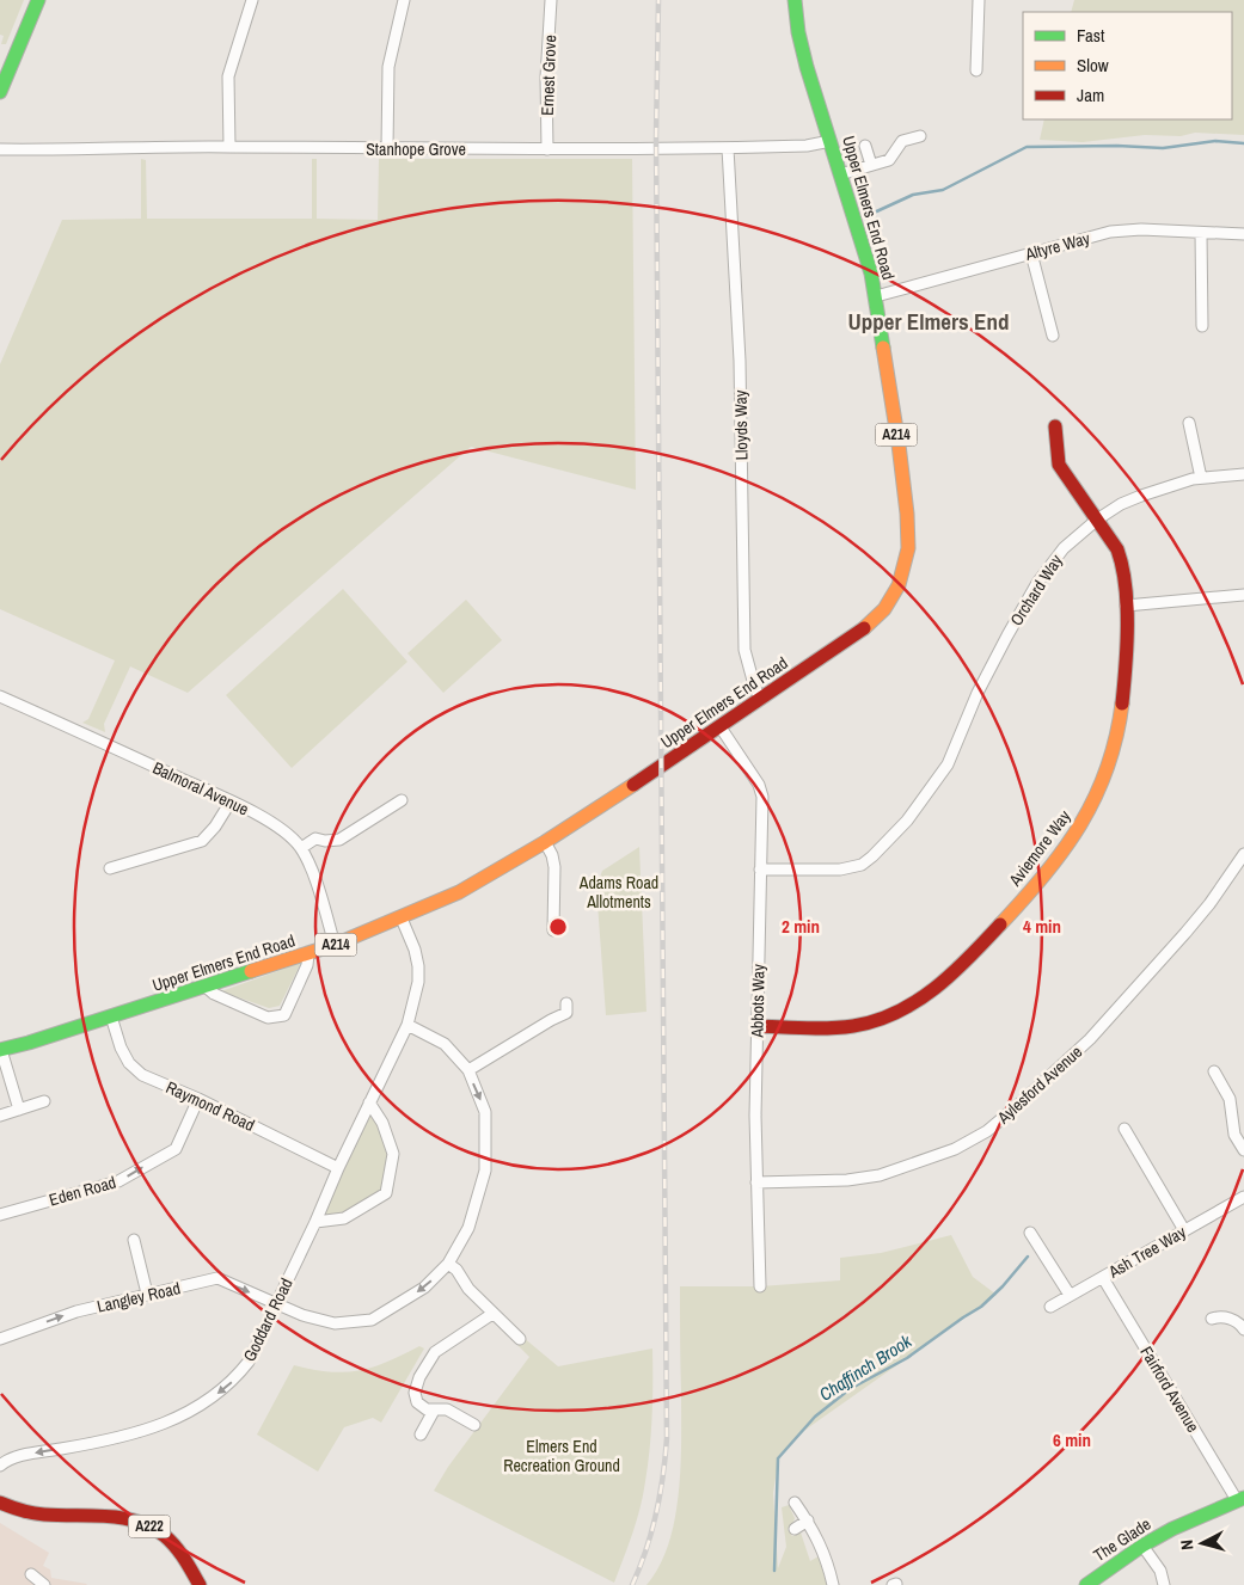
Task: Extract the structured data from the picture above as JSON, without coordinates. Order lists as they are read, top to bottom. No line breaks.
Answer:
{"streets":{"main road":["Upper Elmers End Road","A214","Aviemore Way","A222","The Glade"],"street":["Ernest Grove","Stanhope Grove","Altyre Way","Lloyds Way","Orchard Way","Balmoral Avenue","Abbots Way","Aylesford Avenue","Raymond Road","Eden Road","Ash Tree Way","Langley Road","Goddard Road","Fairford Avenue"]},"crossings":[["Ernest Grove","Stanhope Grove"],["Stanhope Grove","Upper Elmers End Road"],["Stanhope Grove","Lloyds Way"],["Upper Elmers End Road","Altyre Way"],["Upper Elmers End Road","Lloyds Way"],["Upper Elmers End Road","Balmoral Avenue"],["Upper Elmers End Road","Abbots Way"],["Upper Elmers End Road","Raymond Road"],["Upper Elmers End Road","Goddard Road"],["Orchard Way","Aviemore Way"],["Orchard Way","Abbots Way"],["Aviemore Way","Abbots Way"],["Abbots Way","Aylesford Avenue"],["Raymond Road","Eden Road"],["Raymond Road","Goddard Road"],["Ash Tree Way","Fairford Avenue"],["Langley Road","Goddard Road"],["Fairford Avenue","The Glade"]],"one_way":["Eden Road","Goddard Road"],"districts":["Upper Elmers End"],"water":["Chaffinch Brook"],"parks":["Adams Road Allotments","Elmers End Recreation Ground"],"legend":["Fast","Slow","Jam"],"north":"left","rings":["2 min","4 min","6 min"]}
